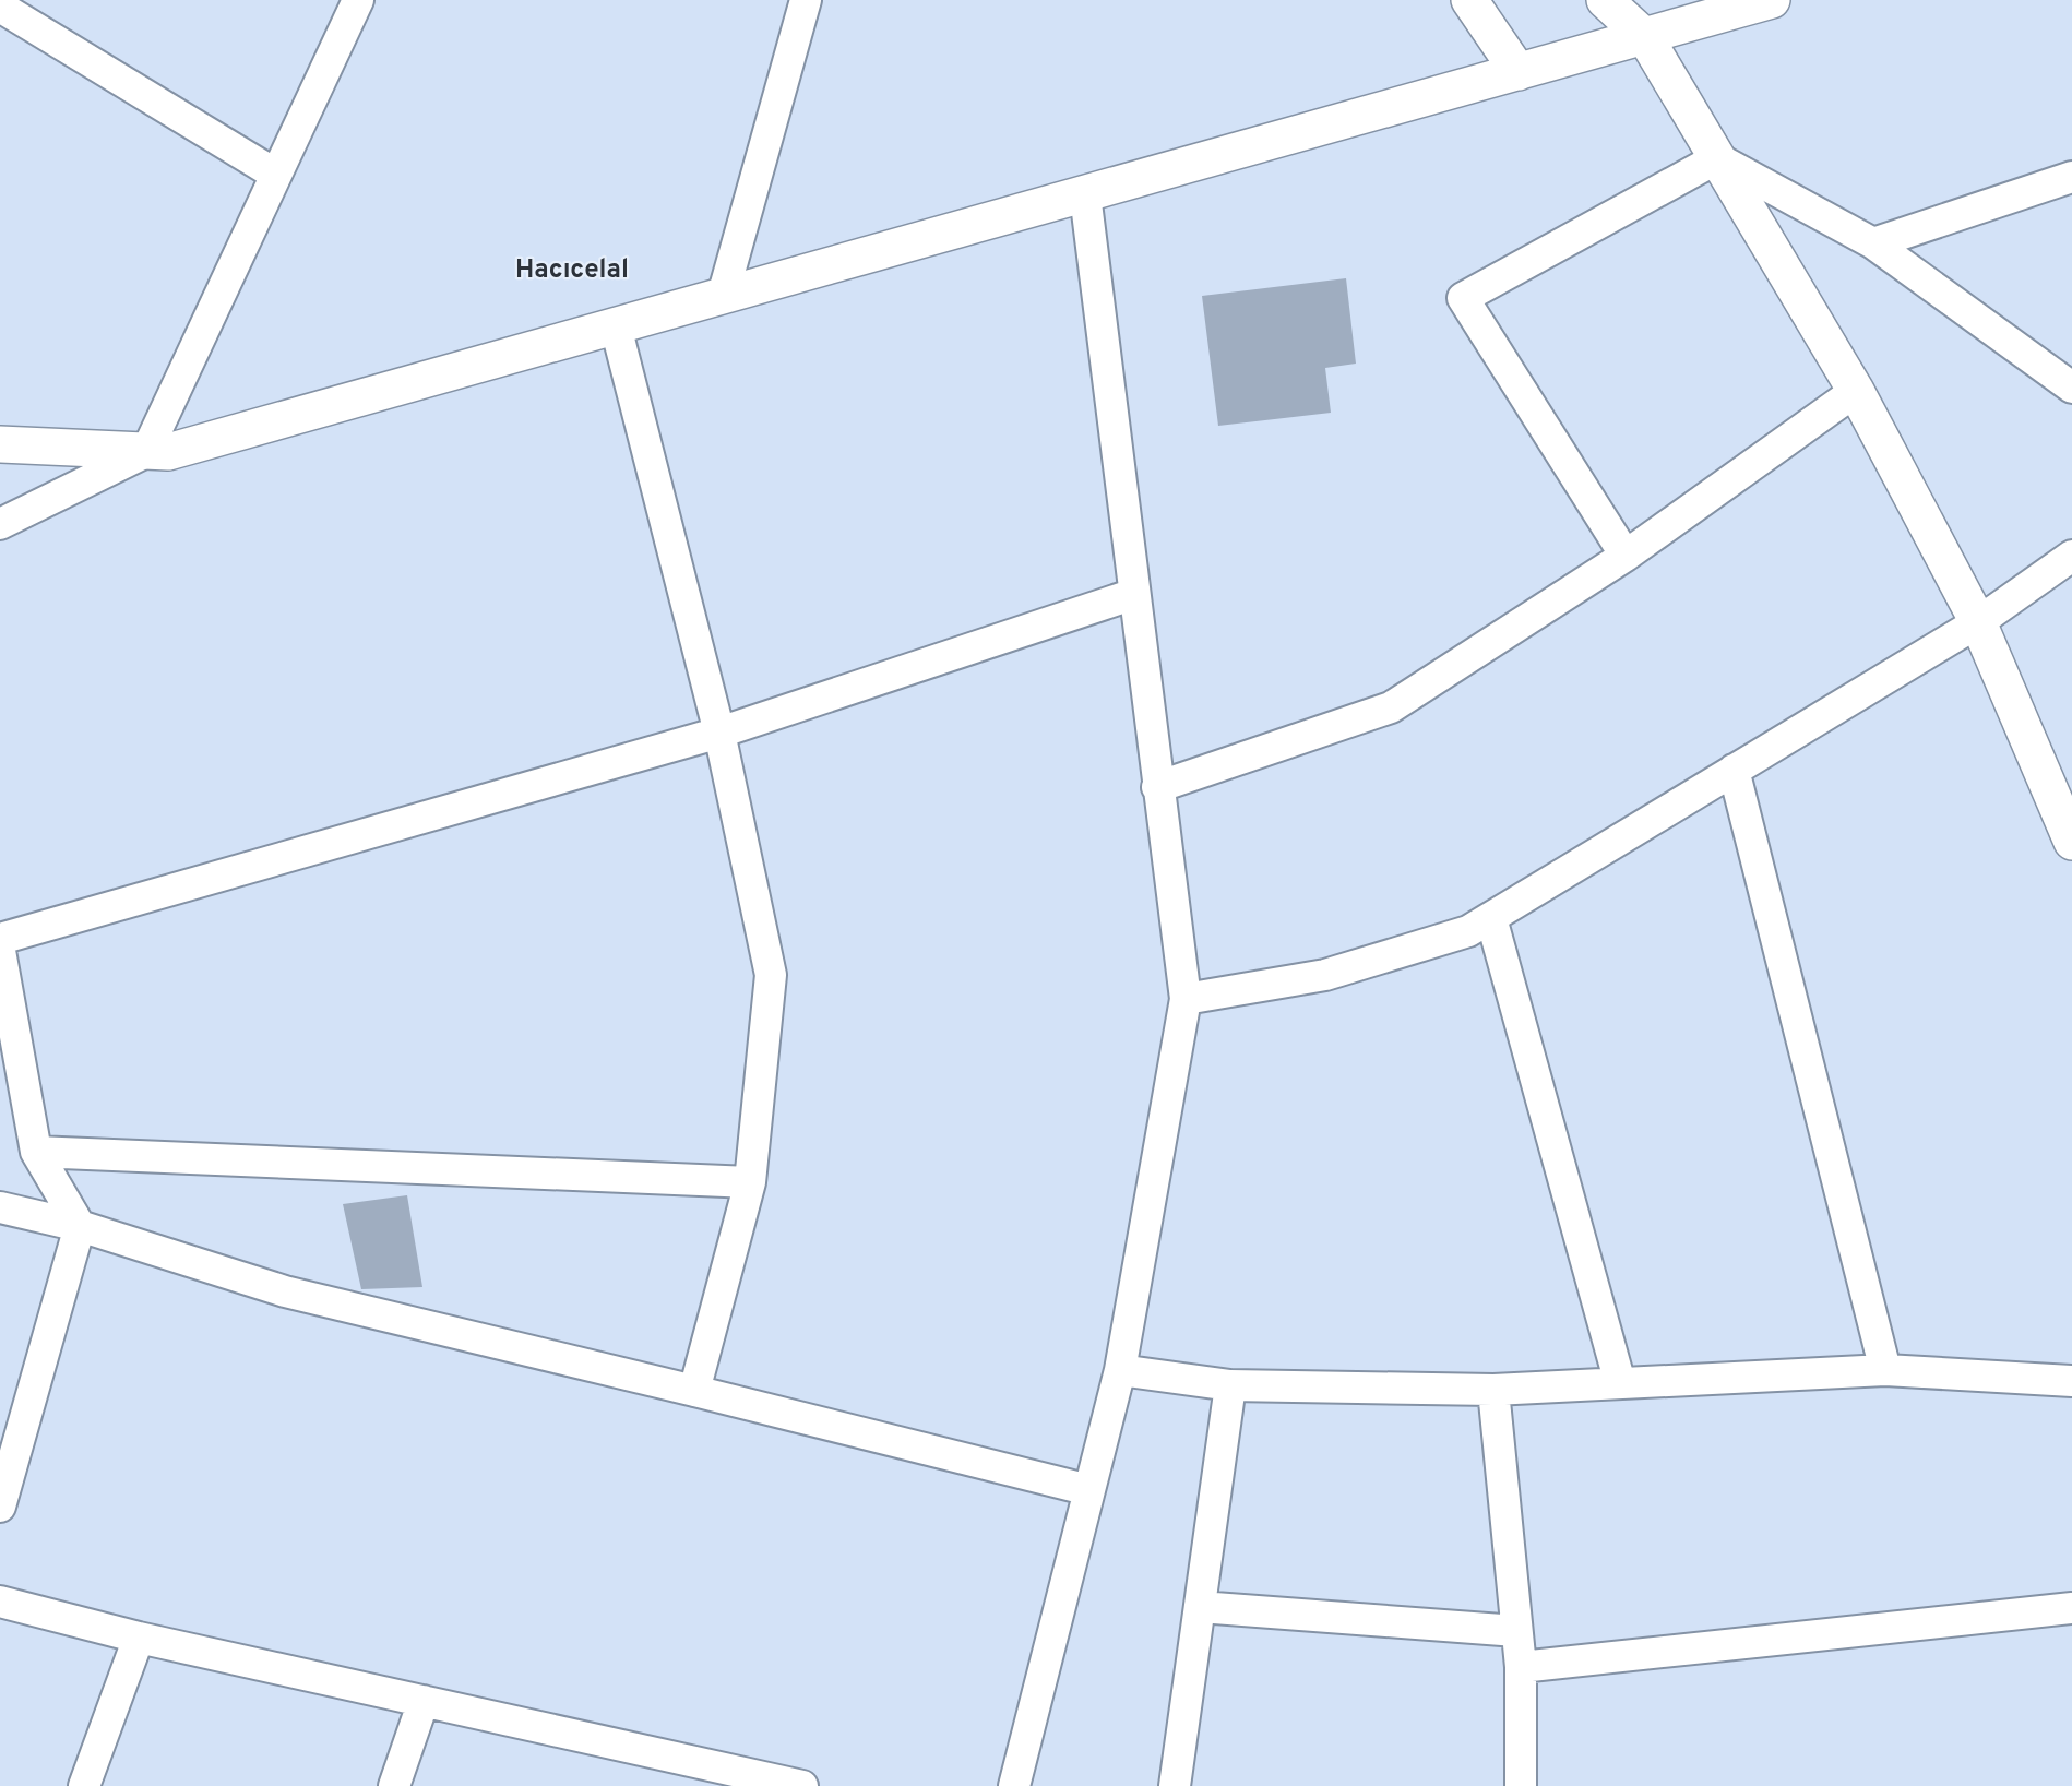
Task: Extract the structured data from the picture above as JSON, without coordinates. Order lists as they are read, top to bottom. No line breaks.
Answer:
{"districts":["Hacıcelal"]}
